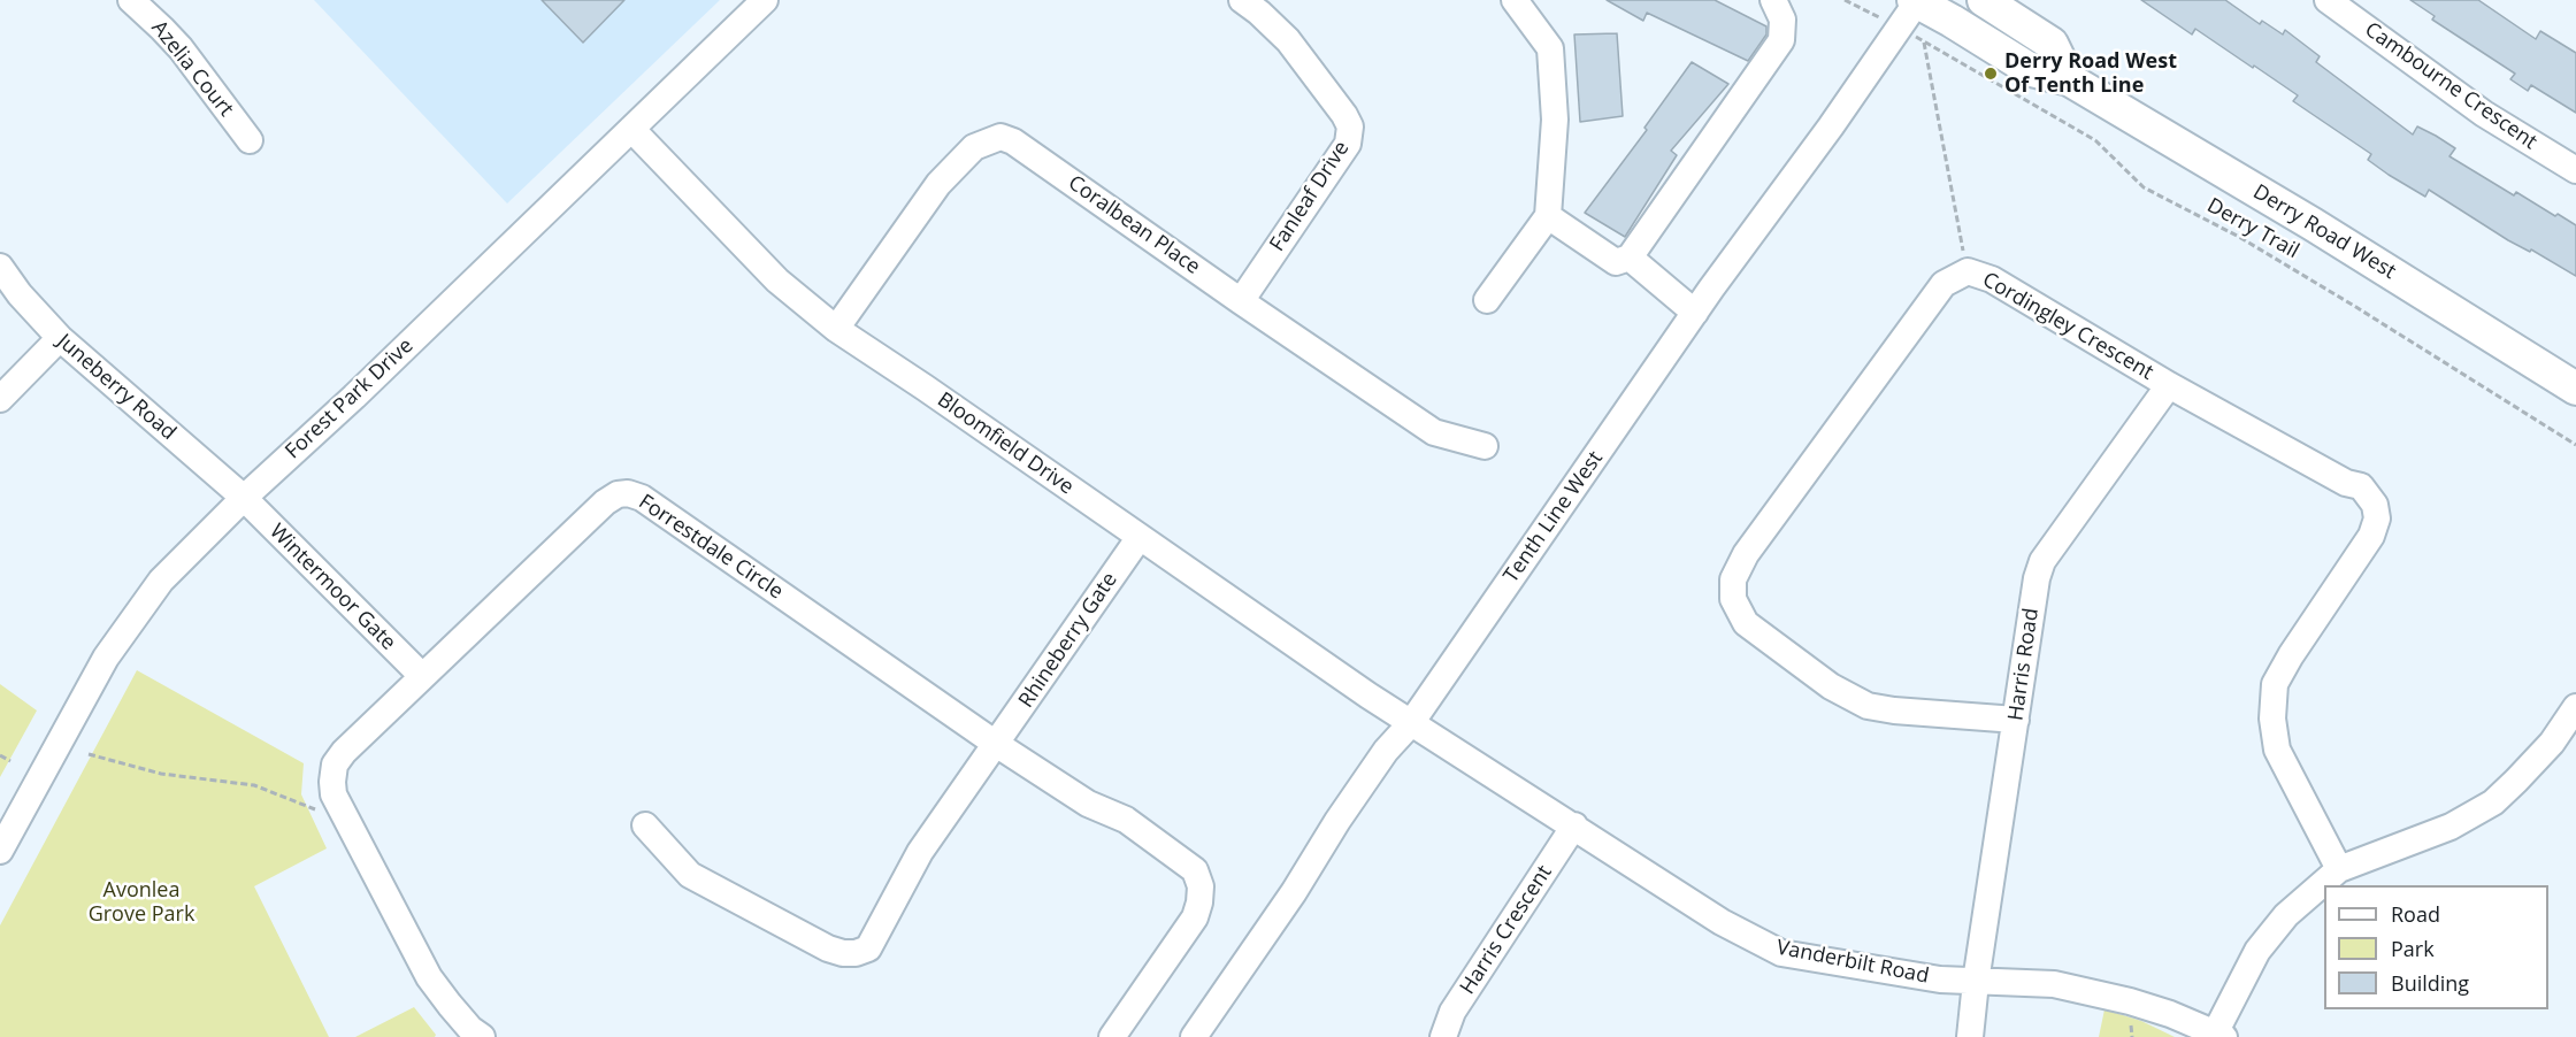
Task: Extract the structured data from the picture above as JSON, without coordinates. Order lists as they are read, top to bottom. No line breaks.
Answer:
{"streets":{"main road":["Derry Road West"],"street":["Azelia Court","Cambourne Crescent","Fanleaf Drive","Coralbean Place","Cordingley Crescent","Juneberry Road","Forest Park Drive","Bloomfield Drive","Tenth Line West","Forrestdale Circle","Wintermoor Gate","Rhineberry Gate","Harris Road","Harris Crescent","Vanderbilt Road"],"path":["Derry Trail"]},"crossings":[["Fanleaf Drive","Coralbean Place"],["Coralbean Place","Bloomfield Drive"],["Derry Road West","Tenth Line West"],["Cordingley Crescent","Harris Road"],["Juneberry Road","Forest Park Drive"],["Juneberry Road","Wintermoor Gate"],["Forest Park Drive","Bloomfield Drive"],["Forest Park Drive","Wintermoor Gate"],["Bloomfield Drive","Tenth Line West"],["Bloomfield Drive","Rhineberry Gate"],["Bloomfield Drive","Vanderbilt Road"],["Tenth Line West","Vanderbilt Road"],["Forrestdale Circle","Wintermoor Gate"],["Forrestdale Circle","Rhineberry Gate"],["Harris Road","Vanderbilt Road"],["Harris Crescent","Vanderbilt Road"]],"parks":["Avonlea Grove Park"],"places":["Derry Road West Of Tenth Line"],"legend":["Road","Park","Building"]}
